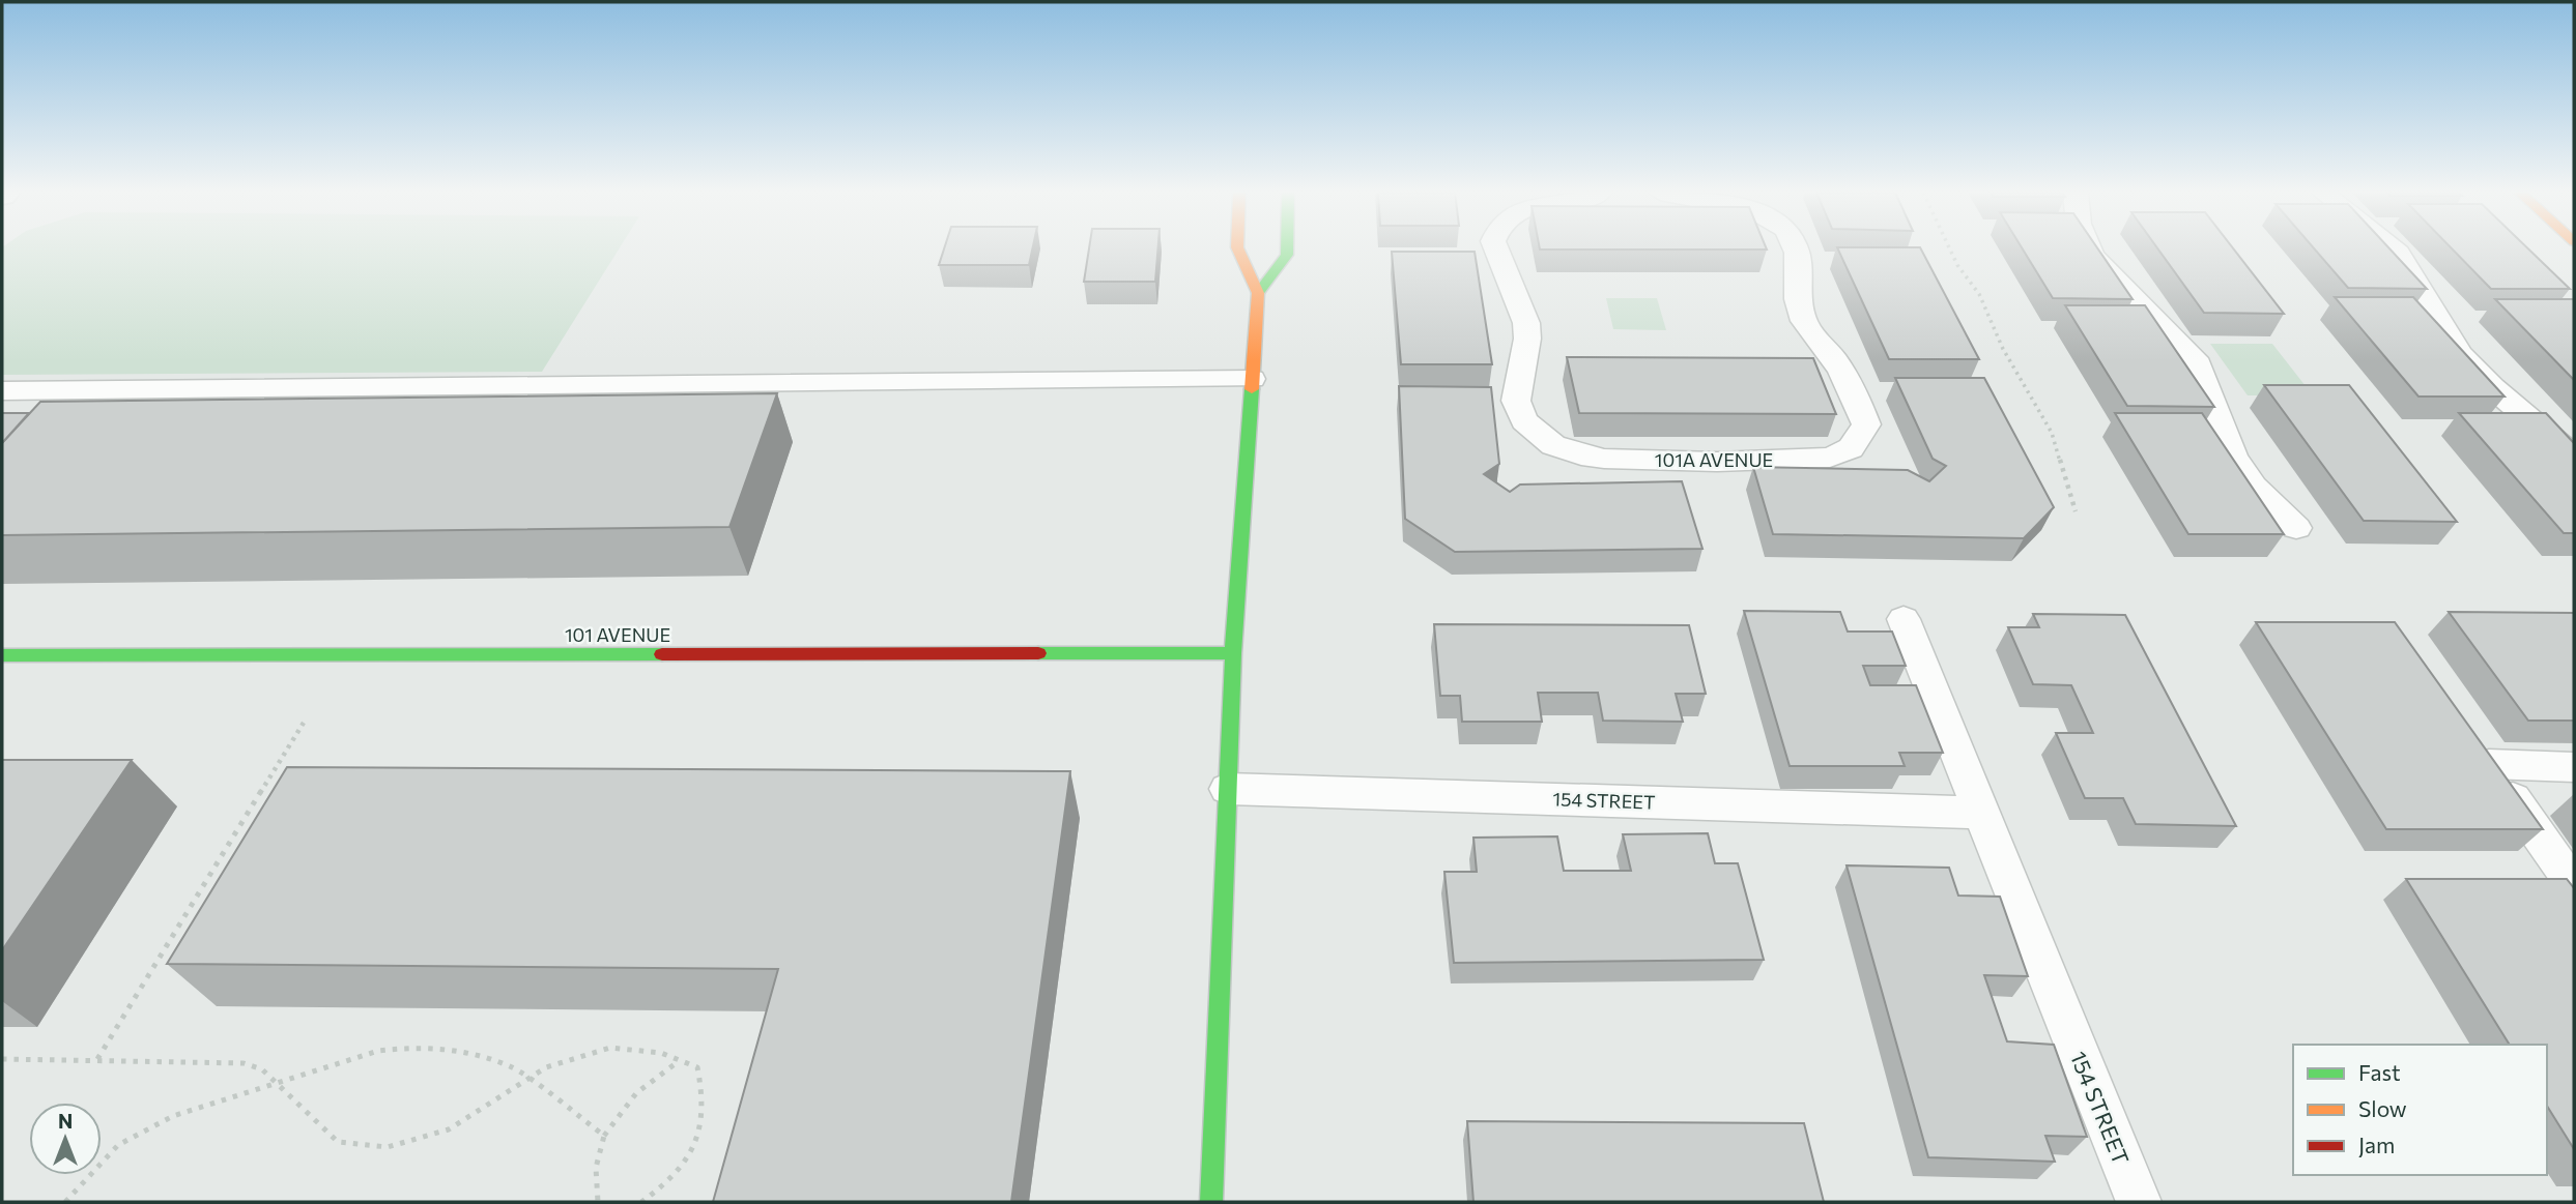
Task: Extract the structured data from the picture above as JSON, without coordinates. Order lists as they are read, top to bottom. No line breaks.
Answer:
{"streets":{"main road":["101 AVENUE"],"lane":["101A AVENUE","154 STREET"]},"legend":["Fast","Slow","Jam"],"north":"top"}
